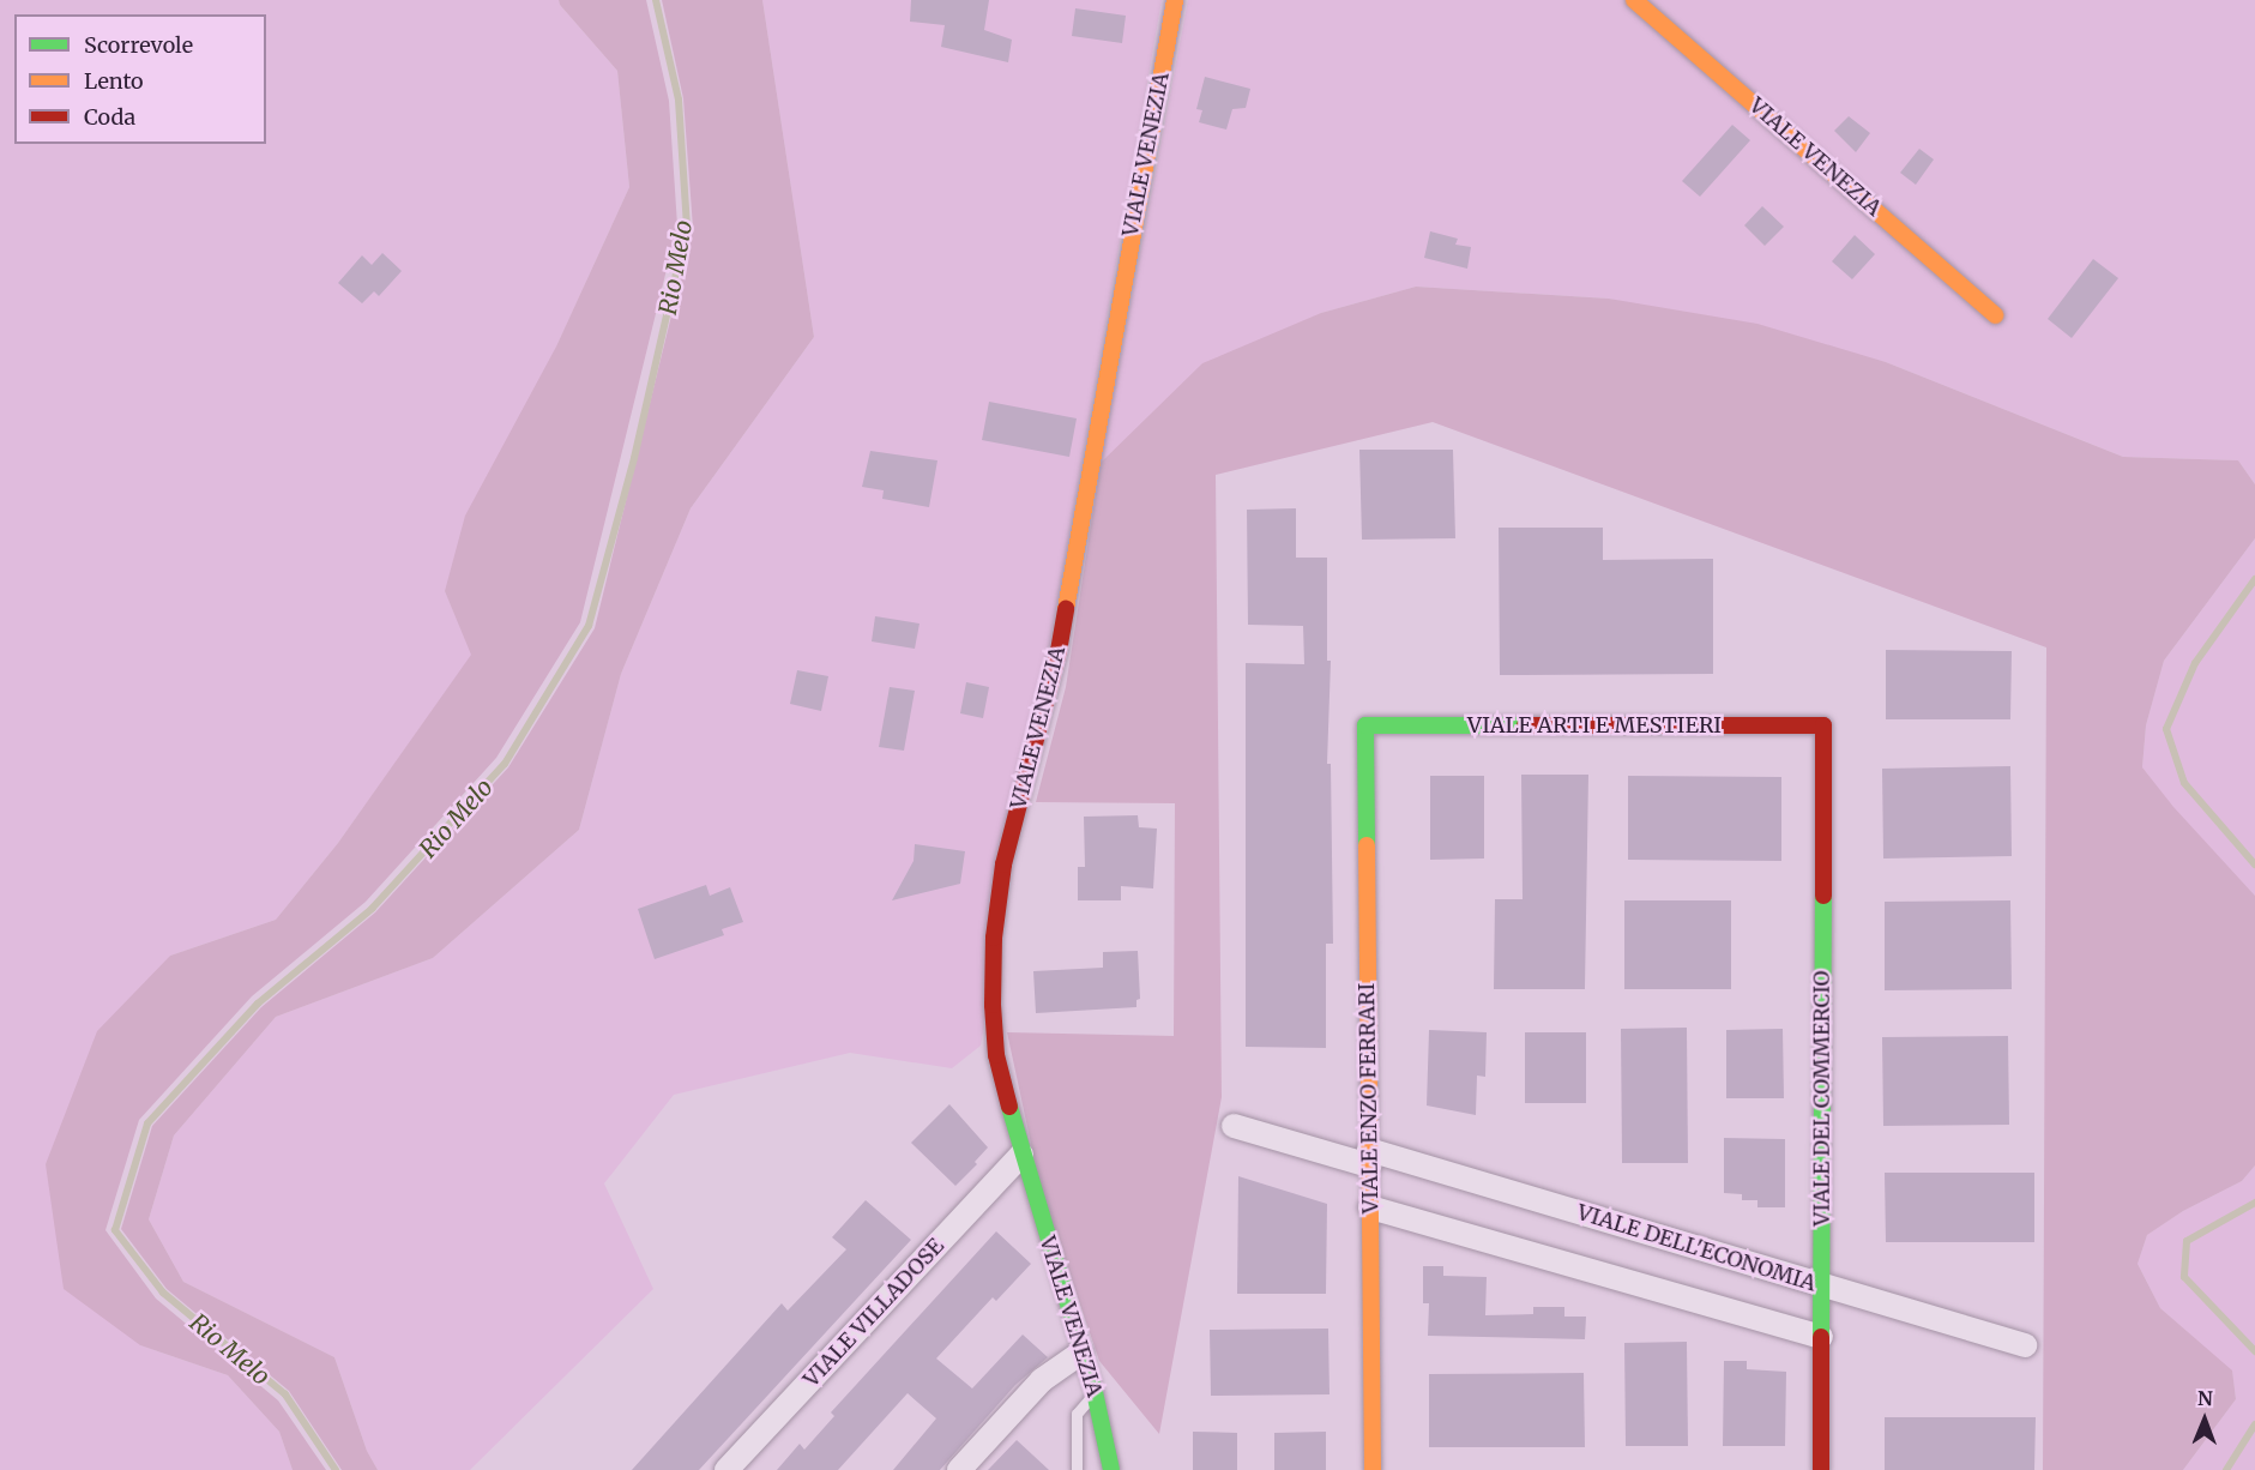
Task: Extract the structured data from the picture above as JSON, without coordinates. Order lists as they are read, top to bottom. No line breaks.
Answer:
{"streets":{"street":["VIALE VENEZIA","VIALE ARTI E MESTIERI","VIALE ENZO FERRARI","VIALE DEL COMMERCIO","VIALE DELL'ECONOMIA","VIALE VILLADOSE"]},"crossings":[["VIALE VENEZIA","VIALE VILLADOSE"],["VIALE ARTI E MESTIERI","VIALE ENZO FERRARI"],["VIALE ARTI E MESTIERI","VIALE DEL COMMERCIO"],["VIALE ENZO FERRARI","VIALE DELL'ECONOMIA"],["VIALE DEL COMMERCIO","VIALE DELL'ECONOMIA"]],"water":["Rio Melo"],"legend":["Scorrevole","Lento","Coda"],"north":"top"}
